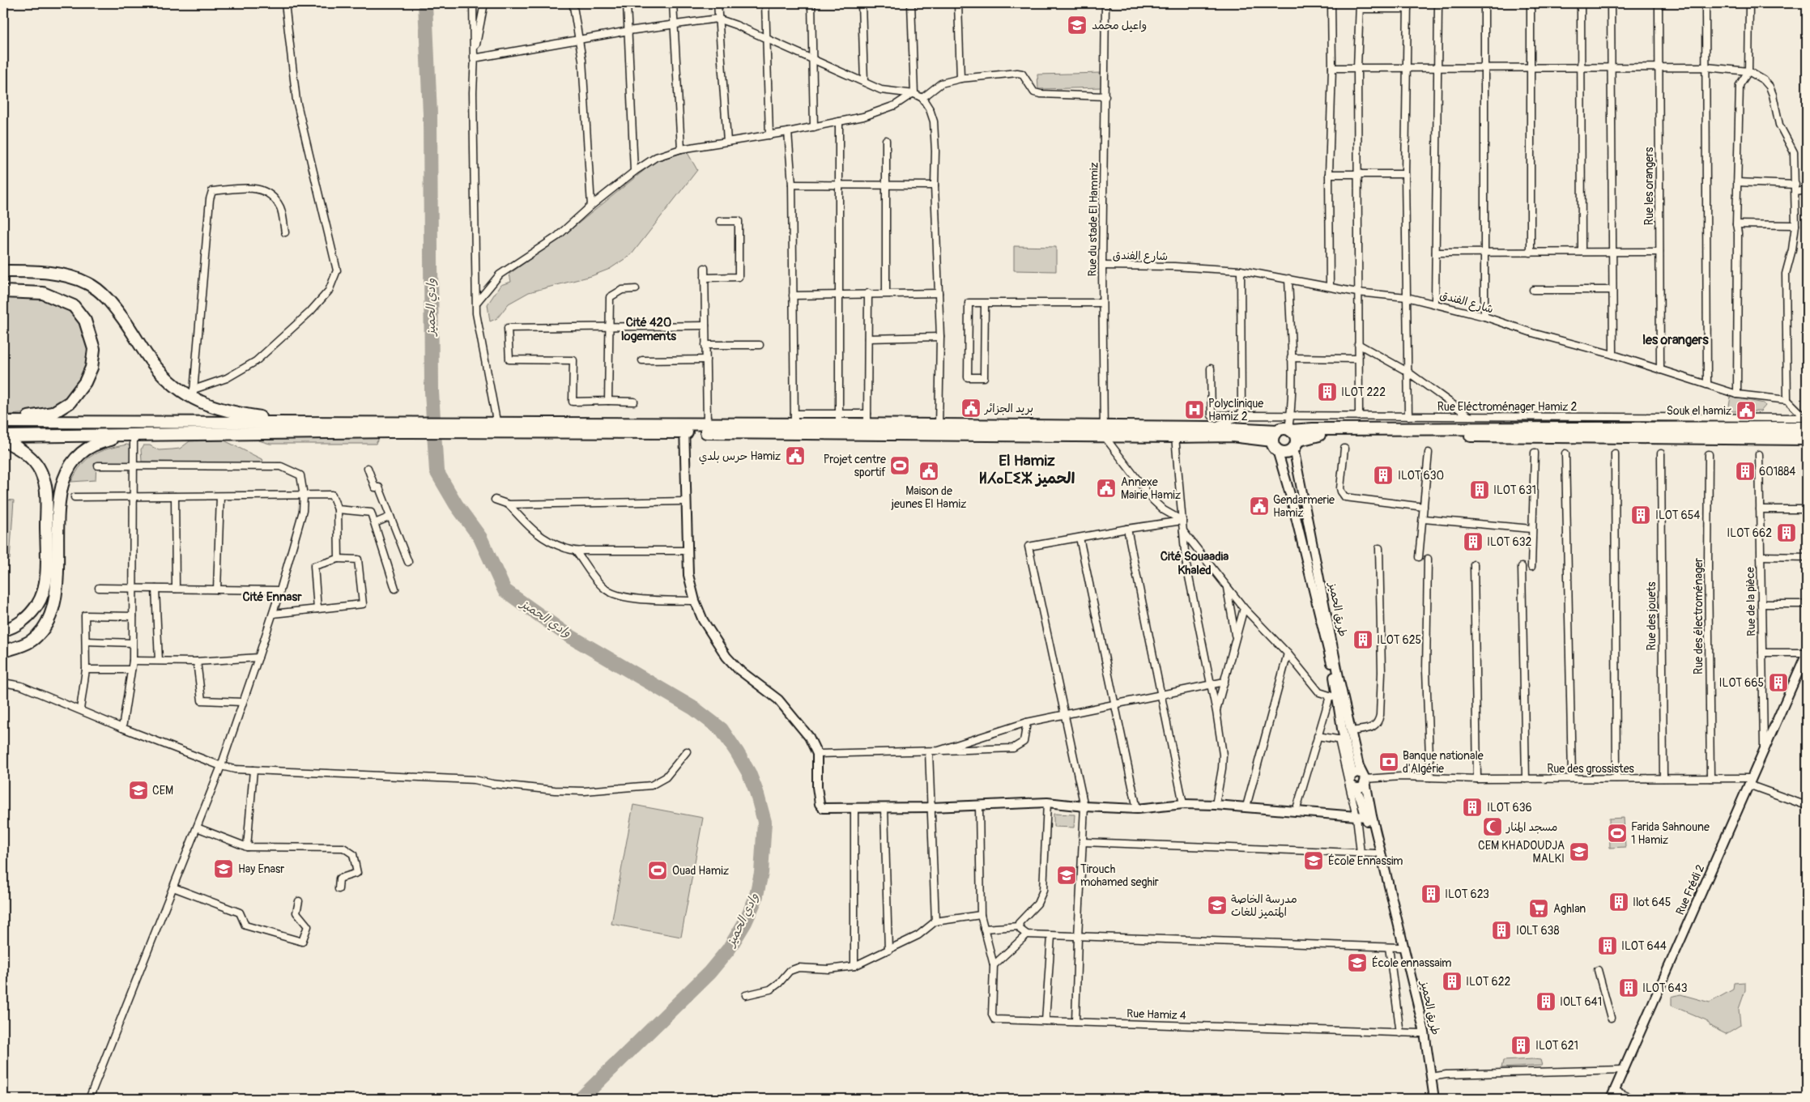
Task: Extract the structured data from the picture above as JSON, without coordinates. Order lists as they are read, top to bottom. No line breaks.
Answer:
{"streets":{"street":["Rue les orangers","Rue du stade El Hammiz","شارع الفندق","Rue Eléctroménager Hamiz 2","Rue de la pièce","طريق الحميز","Rue des jouets","Rue des électroménager","Rue des grossistes","Rue Frédi 2","Rue Hamiz 4"]},"crossings":[["Rue les orangers","شارع الفندق"],["Rue du stade El Hammiz","شارع الفندق"],["Rue de la pièce","Rue Frédi 2"],["طريق الحميز","Rue des grossistes"],["طريق الحميز","Rue Hamiz 4"],["Rue des jouets","Rue des grossistes"],["Rue des électroménager","Rue des grossistes"],["Rue des grossistes","Rue Frédi 2"]],"districts":["Cité 420 logements","les orangers","El Hamiz ⵍⵃⴰⵎⵉⵣ الحميز","Cité Souaadia Khaled","Cité Ennasr"],"water":["وادي الحميز"],"places":{"school or university":["واعيل محمد","CEM","CEM KHADOUDJA MALKI","École Ennassim","Hay Enasr","Tirouch mohamed seghir","مدرسة الخاصة المتميز للغات","École ennassaim"],"building":["ILOT 222","601884","ILOT 630","ILOT 631","ILOT 654","ILOT 662","ILOT 632","ILOT 625","ILOT 665","ILOT 636","ILOT 623","Ilot 645","IOLT 638","ILOT 644","ILOT 622","ILOT 643","IOLT 641","ILOT 621"],"public building":["بريد الجزائر","Souk el hamiz","حرس بلدي Hamiz","Maison de jeunes El Hamiz","Annexe Mairie Hamiz","Gendarmerie Hamiz"],"hospital":["Polyclinique Hamiz 2"],"sports":["Projet centre sportif","Farida Sahnoune 1 Hamiz","Ouad Hamiz"],"bank":["Banque nationale d'Algérie"],"mosque":["مسجد المنار"],"supermarket":["Aghlan"]}}
